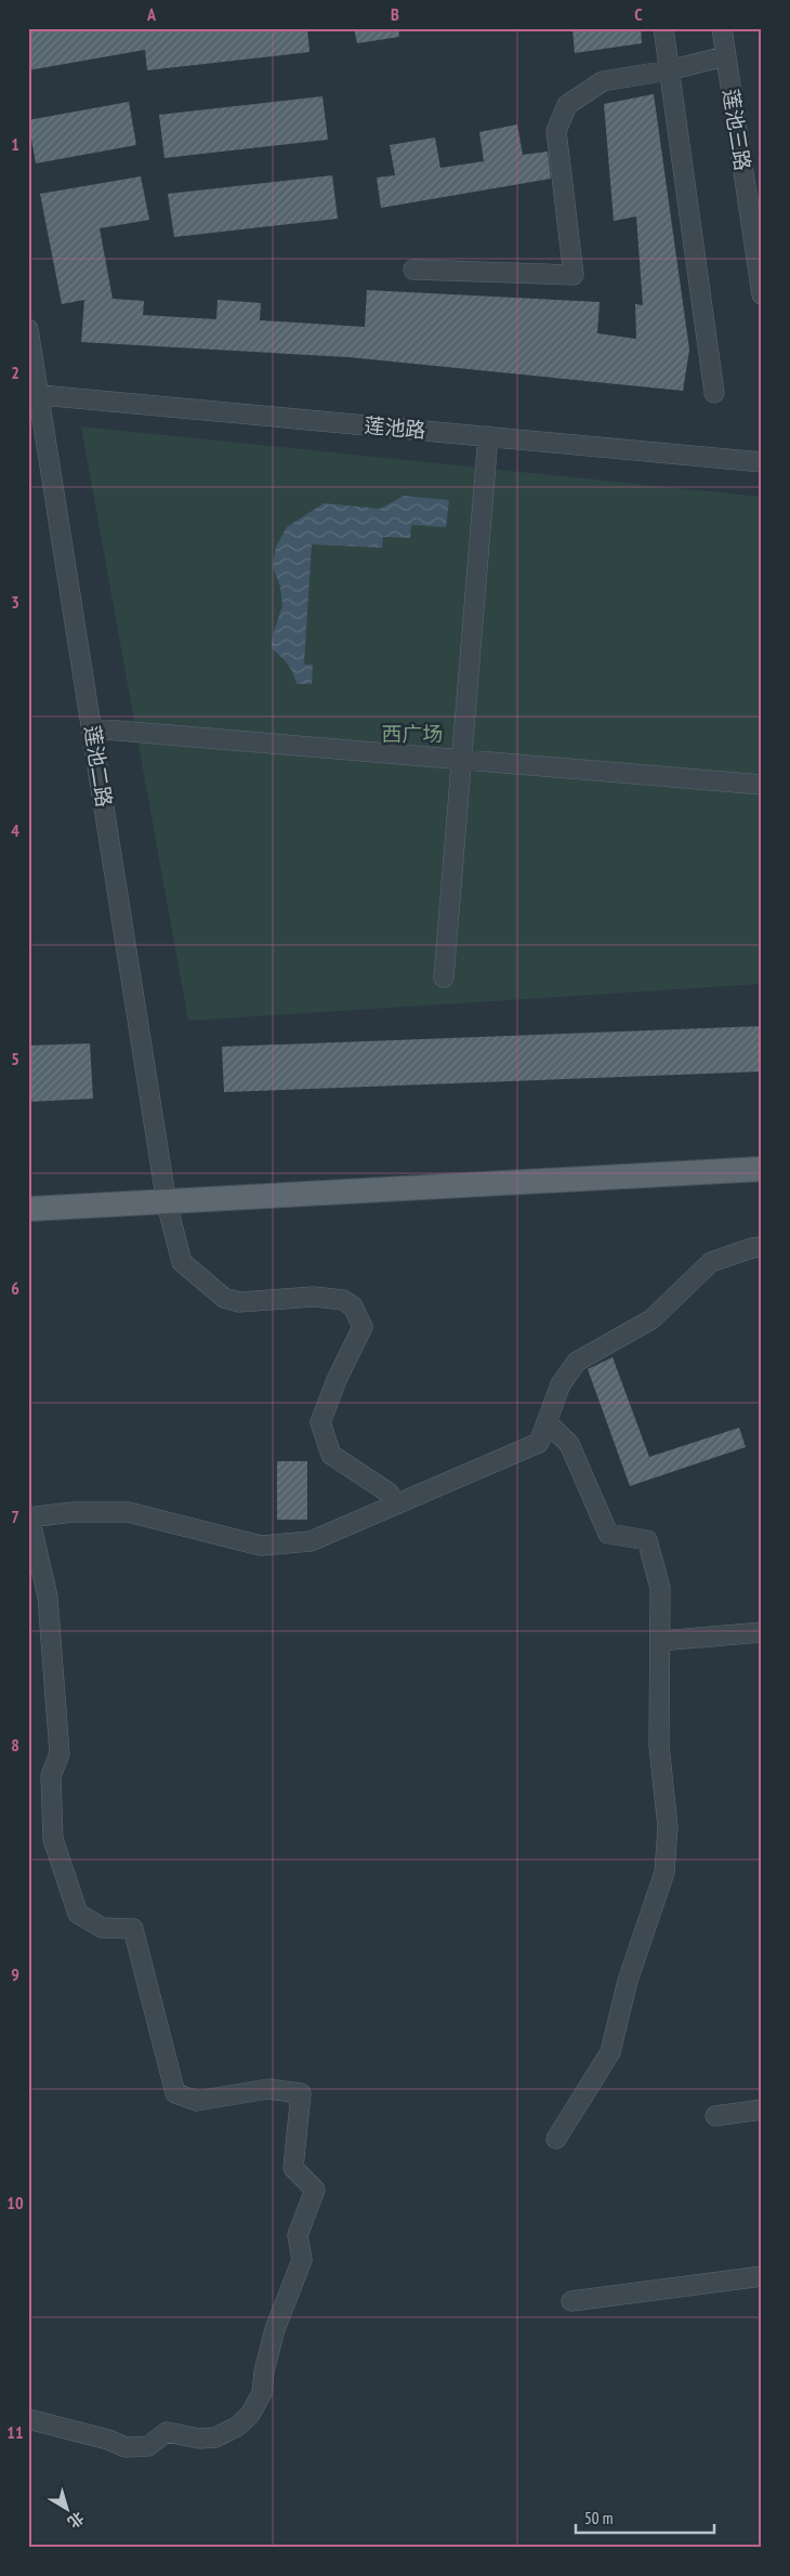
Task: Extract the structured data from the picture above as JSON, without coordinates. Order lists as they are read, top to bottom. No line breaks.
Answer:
{"streets":{"street":["莲池三路","莲池路","莲池二路"]},"crossings":[["莲池路","莲池二路"]],"parks":["西广场"],"scale_bar":"50 m","north":"bottom right","grid":{"columns":["A","B","C"],"rows":["1","2","3","4","5","6","7","8","9","10","11"]}}
